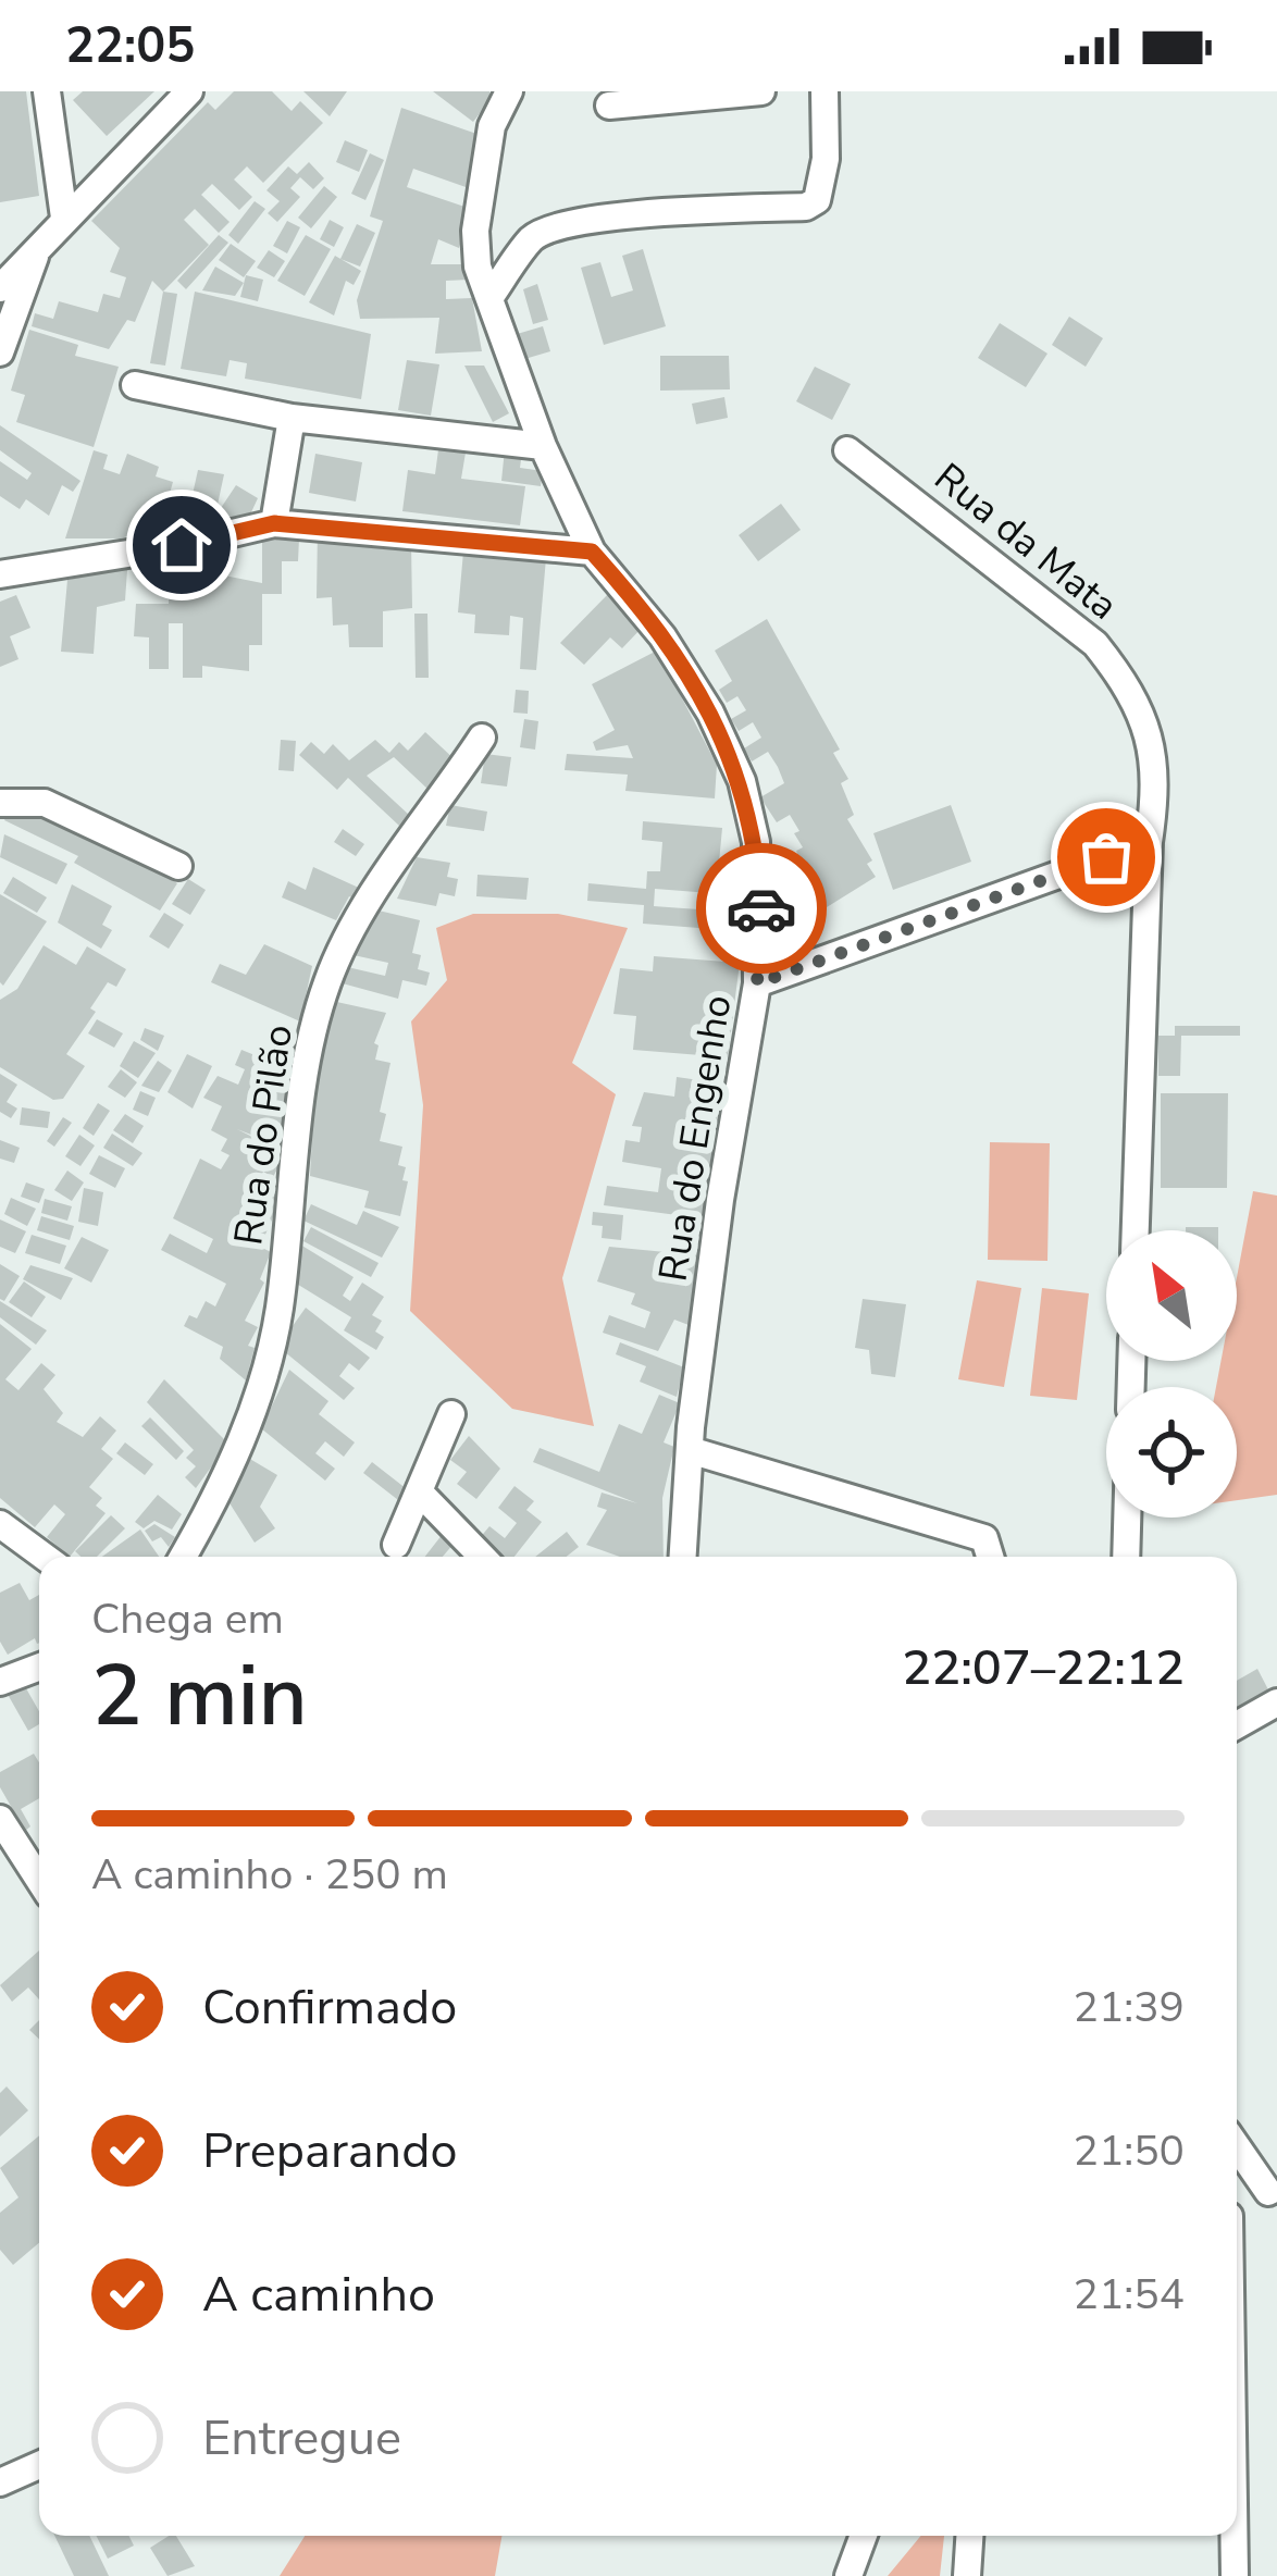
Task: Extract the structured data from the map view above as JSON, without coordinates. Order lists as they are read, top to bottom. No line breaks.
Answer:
{"streets":{"street":["Rua da Mata","Rua do Pilão","Rua do Engenho"]},"north":"top left","page":{"status":"22:05","heading":["2 min","Chega em","22:07–22:12"],"bar":"A caminho · 250 m","list":[["Confirmado","21:39"],["Preparando","21:50"],["A caminho","21:54"],"Entregue"]}}
